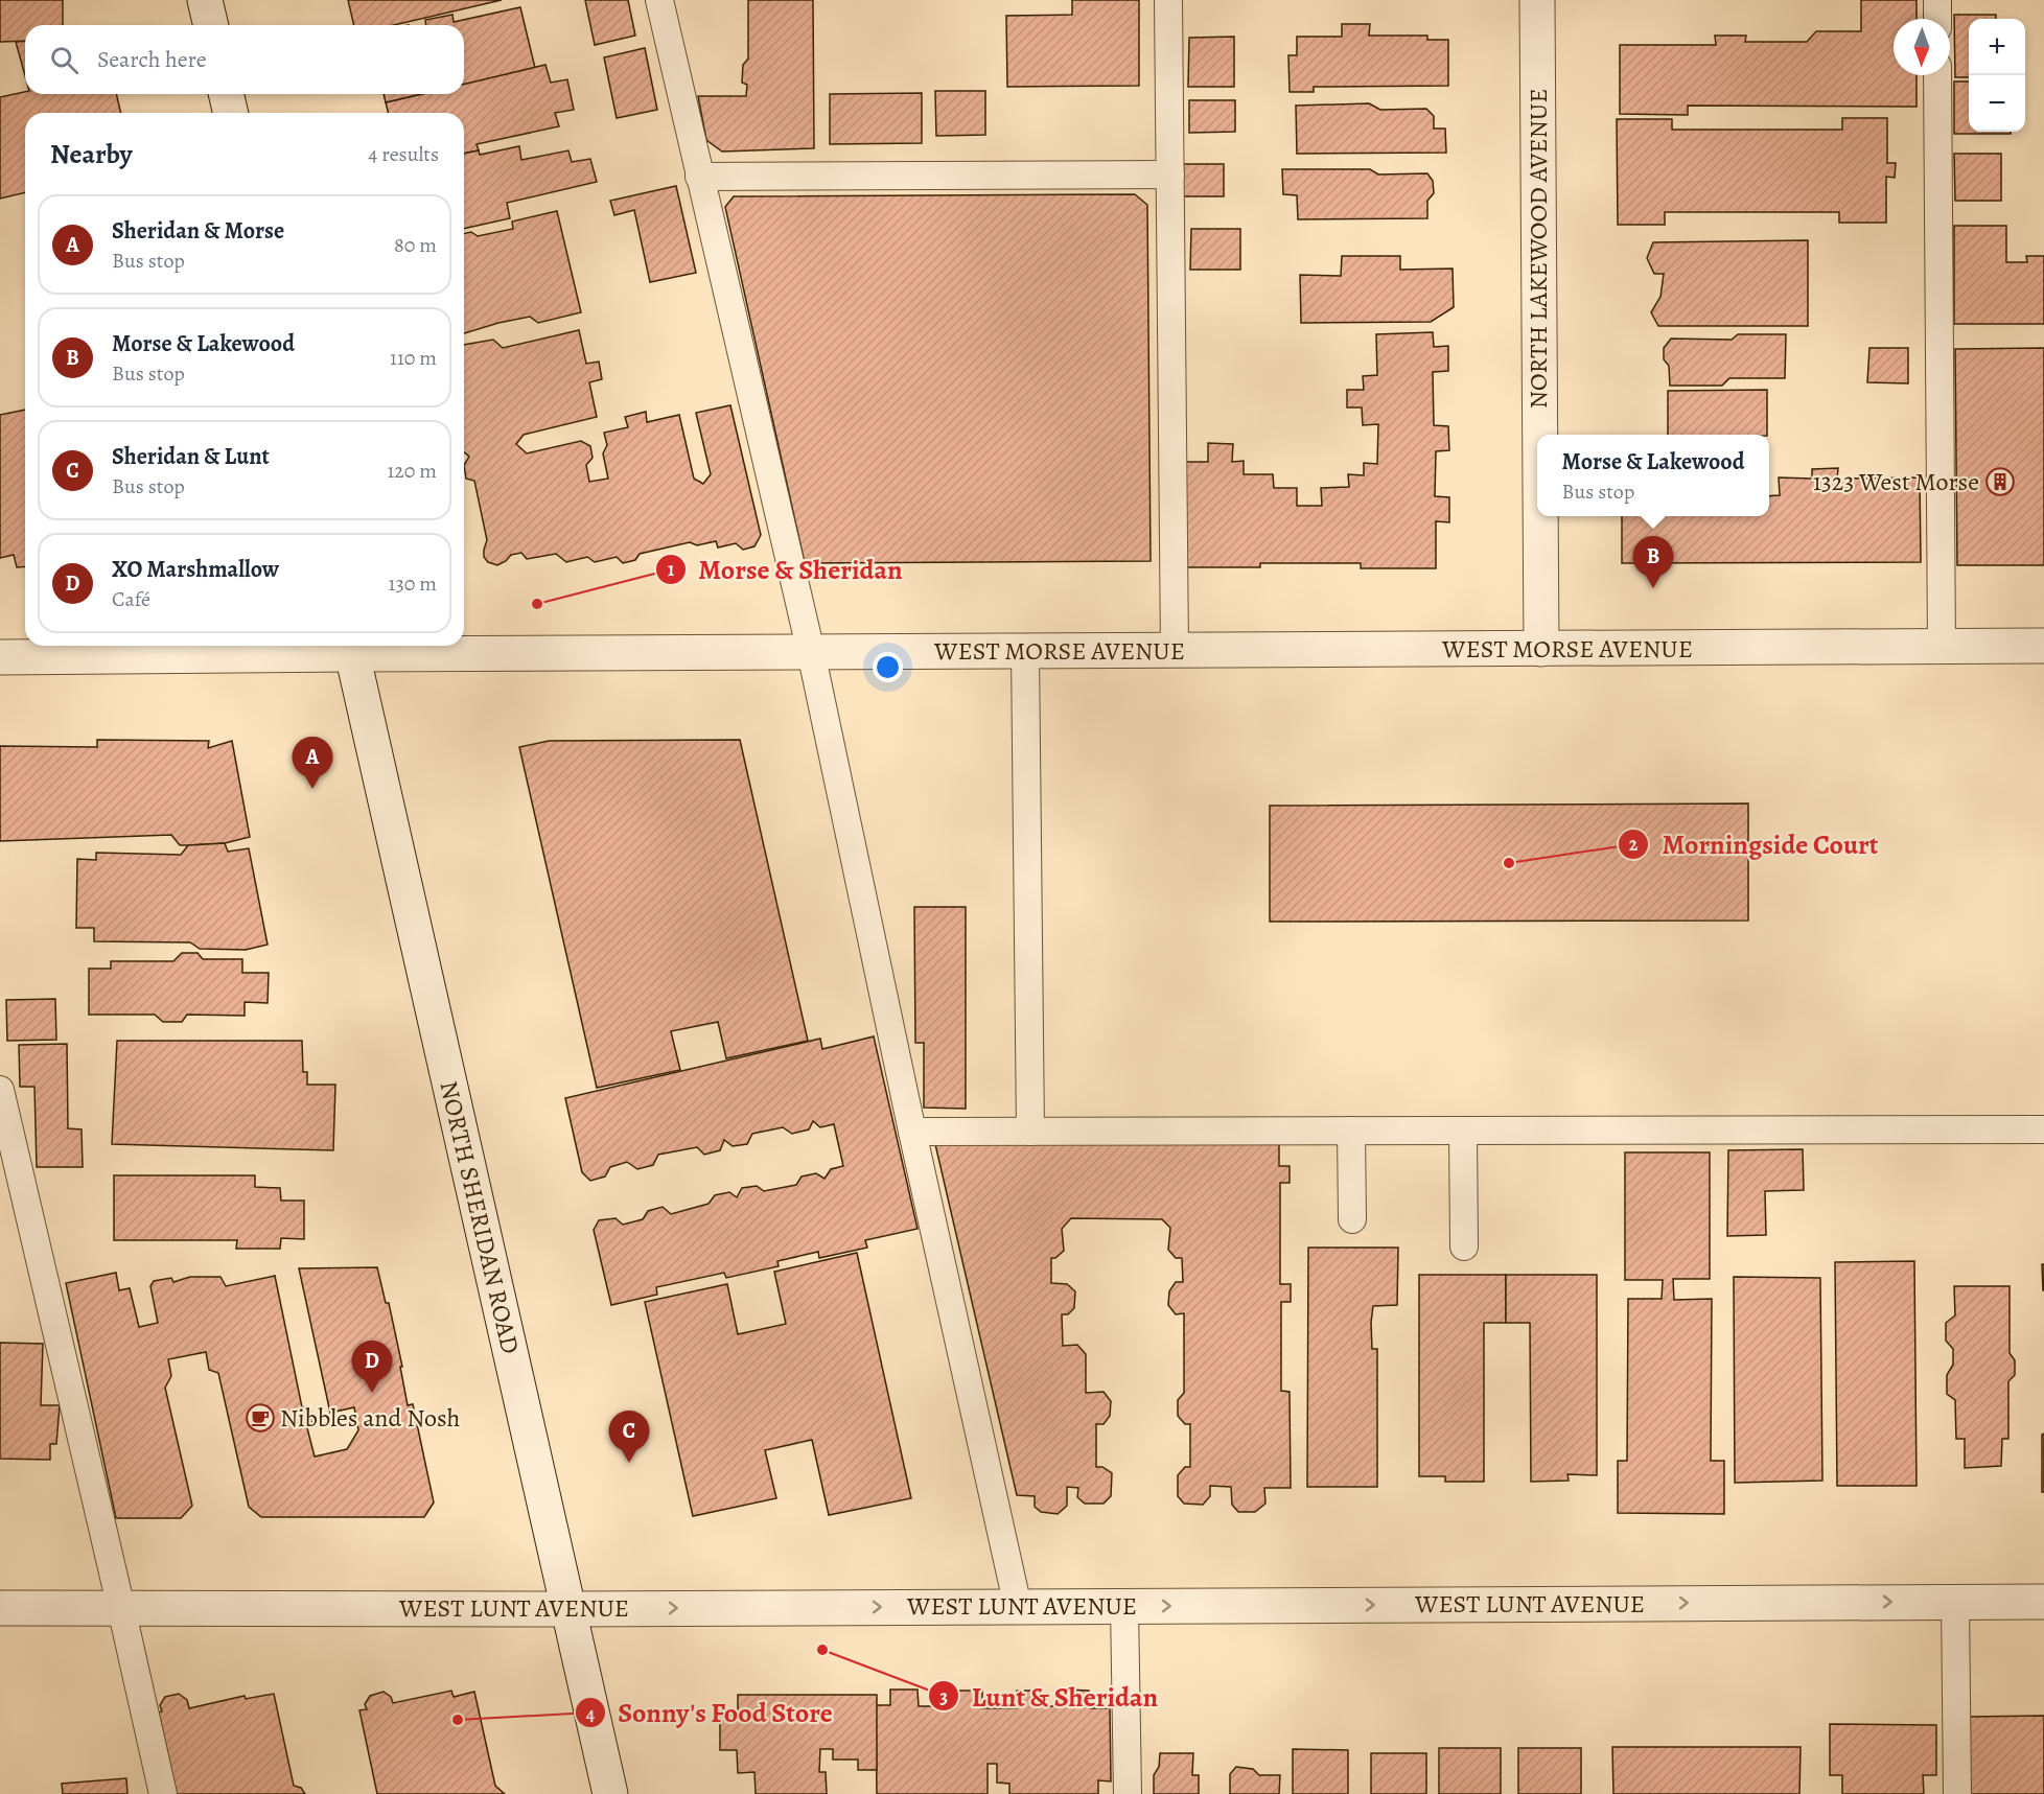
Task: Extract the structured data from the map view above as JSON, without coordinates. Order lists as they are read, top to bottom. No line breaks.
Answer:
{"streets":{"street":["NORTH LAKEWOOD AVENUE","WEST MORSE AVENUE","NORTH SHERIDAN ROAD","WEST LUNT AVENUE"]},"crossings":[["NORTH LAKEWOOD AVENUE","WEST MORSE AVENUE"],["WEST MORSE AVENUE","NORTH SHERIDAN ROAD"],["NORTH SHERIDAN ROAD","WEST LUNT AVENUE"]],"one_way":["WEST LUNT AVENUE"],"places":{"building":["1323 West Morse"],"other":["Morse & Sheridan","Morningside Court","Lunt & Sheridan","Sonny's Food Store"],"cafe":["Nibbles and Nosh"]},"north":"bottom","page":{"map_buttons":["+","−"],"search":"Search here","heading":["Nearby","4 results"],"list":[{"mark":"A","name":"Sheridan & Morse","note":"Bus stop","value":"80 m"},{"mark":"B","name":"Morse & Lakewood","note":"Bus stop","value":"110 m"},{"mark":"C","name":"Sheridan & Lunt","note":"Bus stop","value":"120 m"},{"mark":"D","name":"XO Marshmallow","note":"Café","value":"130 m"}],"popup":["Morse & Lakewood","Bus stop"],"pins":["B","A","D","C"]}}
